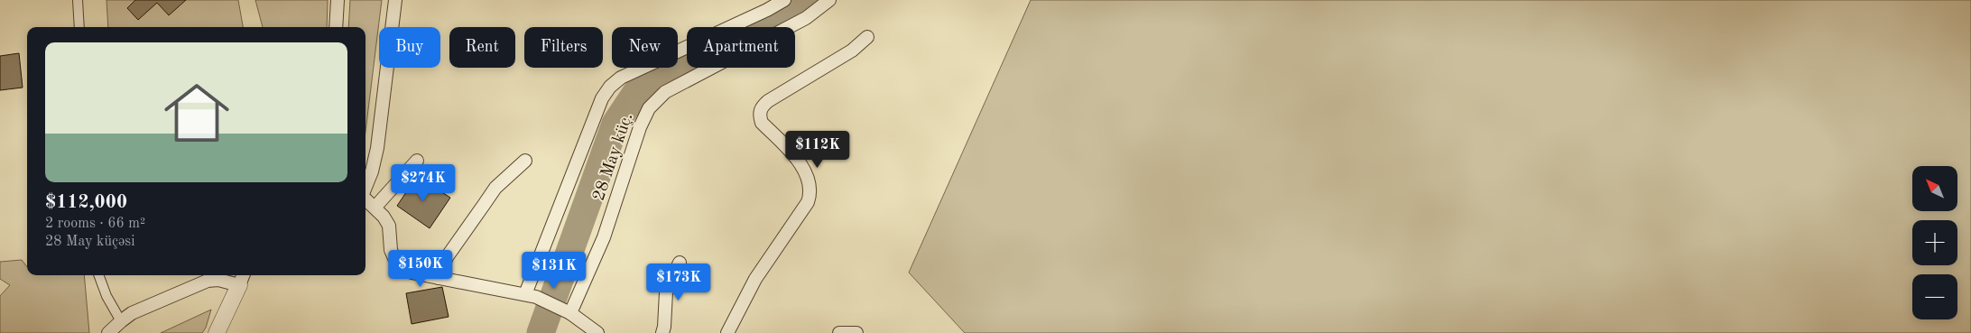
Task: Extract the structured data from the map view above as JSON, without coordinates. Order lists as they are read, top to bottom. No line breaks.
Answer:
{"streets":{"street":["28 May küç."]},"north":"top left","page":{"chip":["Buy","Rent","Filters","New","Apartment"],"list":[{"name":"$112,000","note":"2 rooms · 66 m² · 28 May küçəsi"}],"price":["$112K","$274K","$150K","$131K","$173K"],"map_buttons":["+","−"]}}
